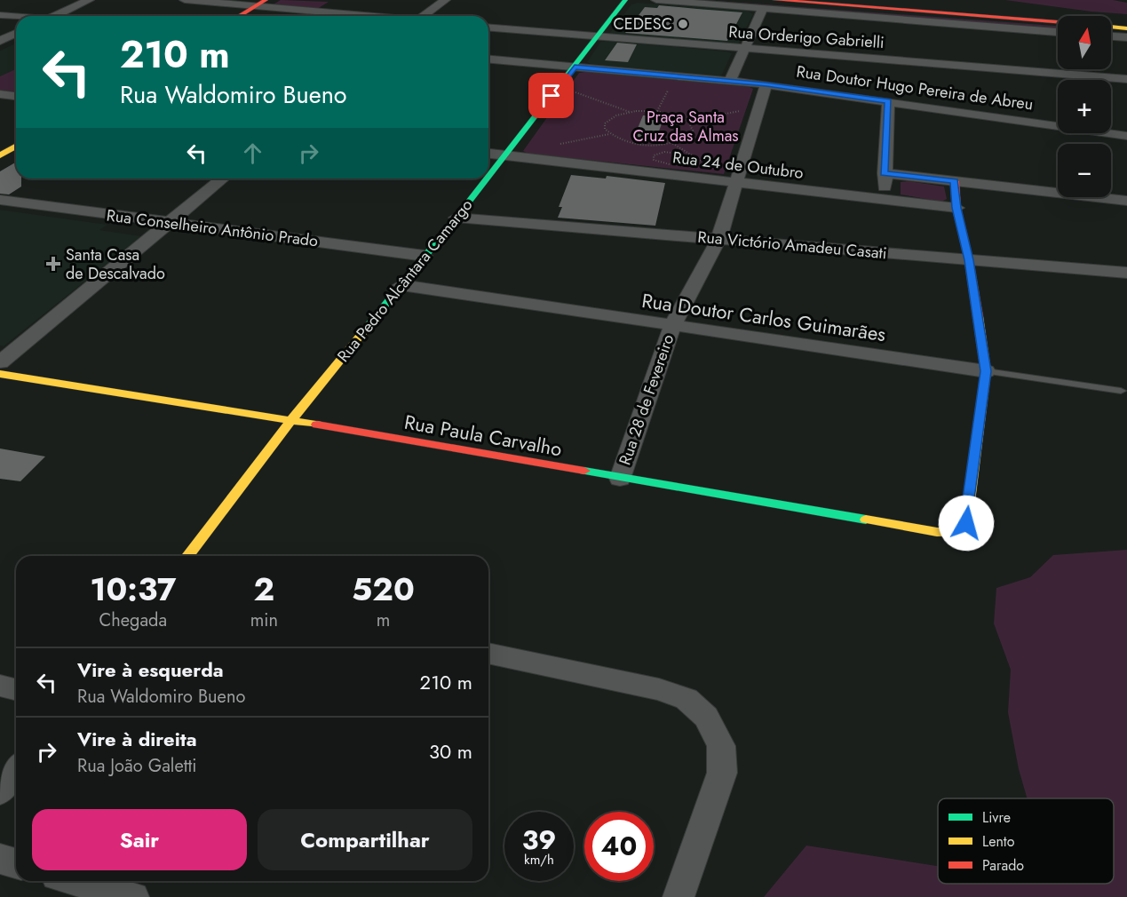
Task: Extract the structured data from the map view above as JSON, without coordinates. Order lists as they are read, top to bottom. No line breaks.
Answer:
{"streets":{"street":["Rua Orderigo Gabrielli","Rua Doutor Hugo Pereira de Abreu","Rua 24 de Outubro","Rua Conselheiro Antônio Prado","Rua Victório Amadeu Casati","Rua Pedro Alcântara Camargo","Rua Doutor Carlos Guimarães","Rua 28 de Fevereiro","Rua Paula Carvalho"]},"crossings":[["Rua Orderigo Gabrielli","Rua Pedro Alcântara Camargo"],["Rua Doutor Hugo Pereira de Abreu","Rua Pedro Alcântara Camargo"],["Rua Doutor Hugo Pereira de Abreu","Rua 28 de Fevereiro"],["Rua 24 de Outubro","Rua Pedro Alcântara Camargo"],["Rua 24 de Outubro","Rua 28 de Fevereiro"],["Rua Conselheiro Antônio Prado","Rua Pedro Alcântara Camargo"],["Rua Victório Amadeu Casati","Rua Pedro Alcântara Camargo"],["Rua Victório Amadeu Casati","Rua 28 de Fevereiro"],["Rua Pedro Alcântara Camargo","Rua Doutor Carlos Guimarães"],["Rua Pedro Alcântara Camargo","Rua Paula Carvalho"],["Rua Doutor Carlos Guimarães","Rua 28 de Fevereiro"],["Rua Doutor Carlos Guimarães","Rua Paula Carvalho"],["Rua 28 de Fevereiro","Rua Paula Carvalho"]],"parks":["Praça Santa Cruz das Almas"],"places":{"other":["CEDESC"],"health":["Santa Casa de Descalvado"]},"legend":["Livre","Lento","Parado"],"north":"top","page":{"map_buttons":["+","−"],"turn":["210 m","Rua Waldomiro Bueno"],"eta":["10:37","Chegada","2","min","520","m"],"list":[{"name":"Vire à esquerda","note":"Rua Waldomiro Bueno","value":"210 m"},{"name":"Vire à direita","note":"Rua João Galetti","value":"30 m"}],"buttons":["Sair","Compartilhar"],"speed":"39 km/h","limit":"40"}}
